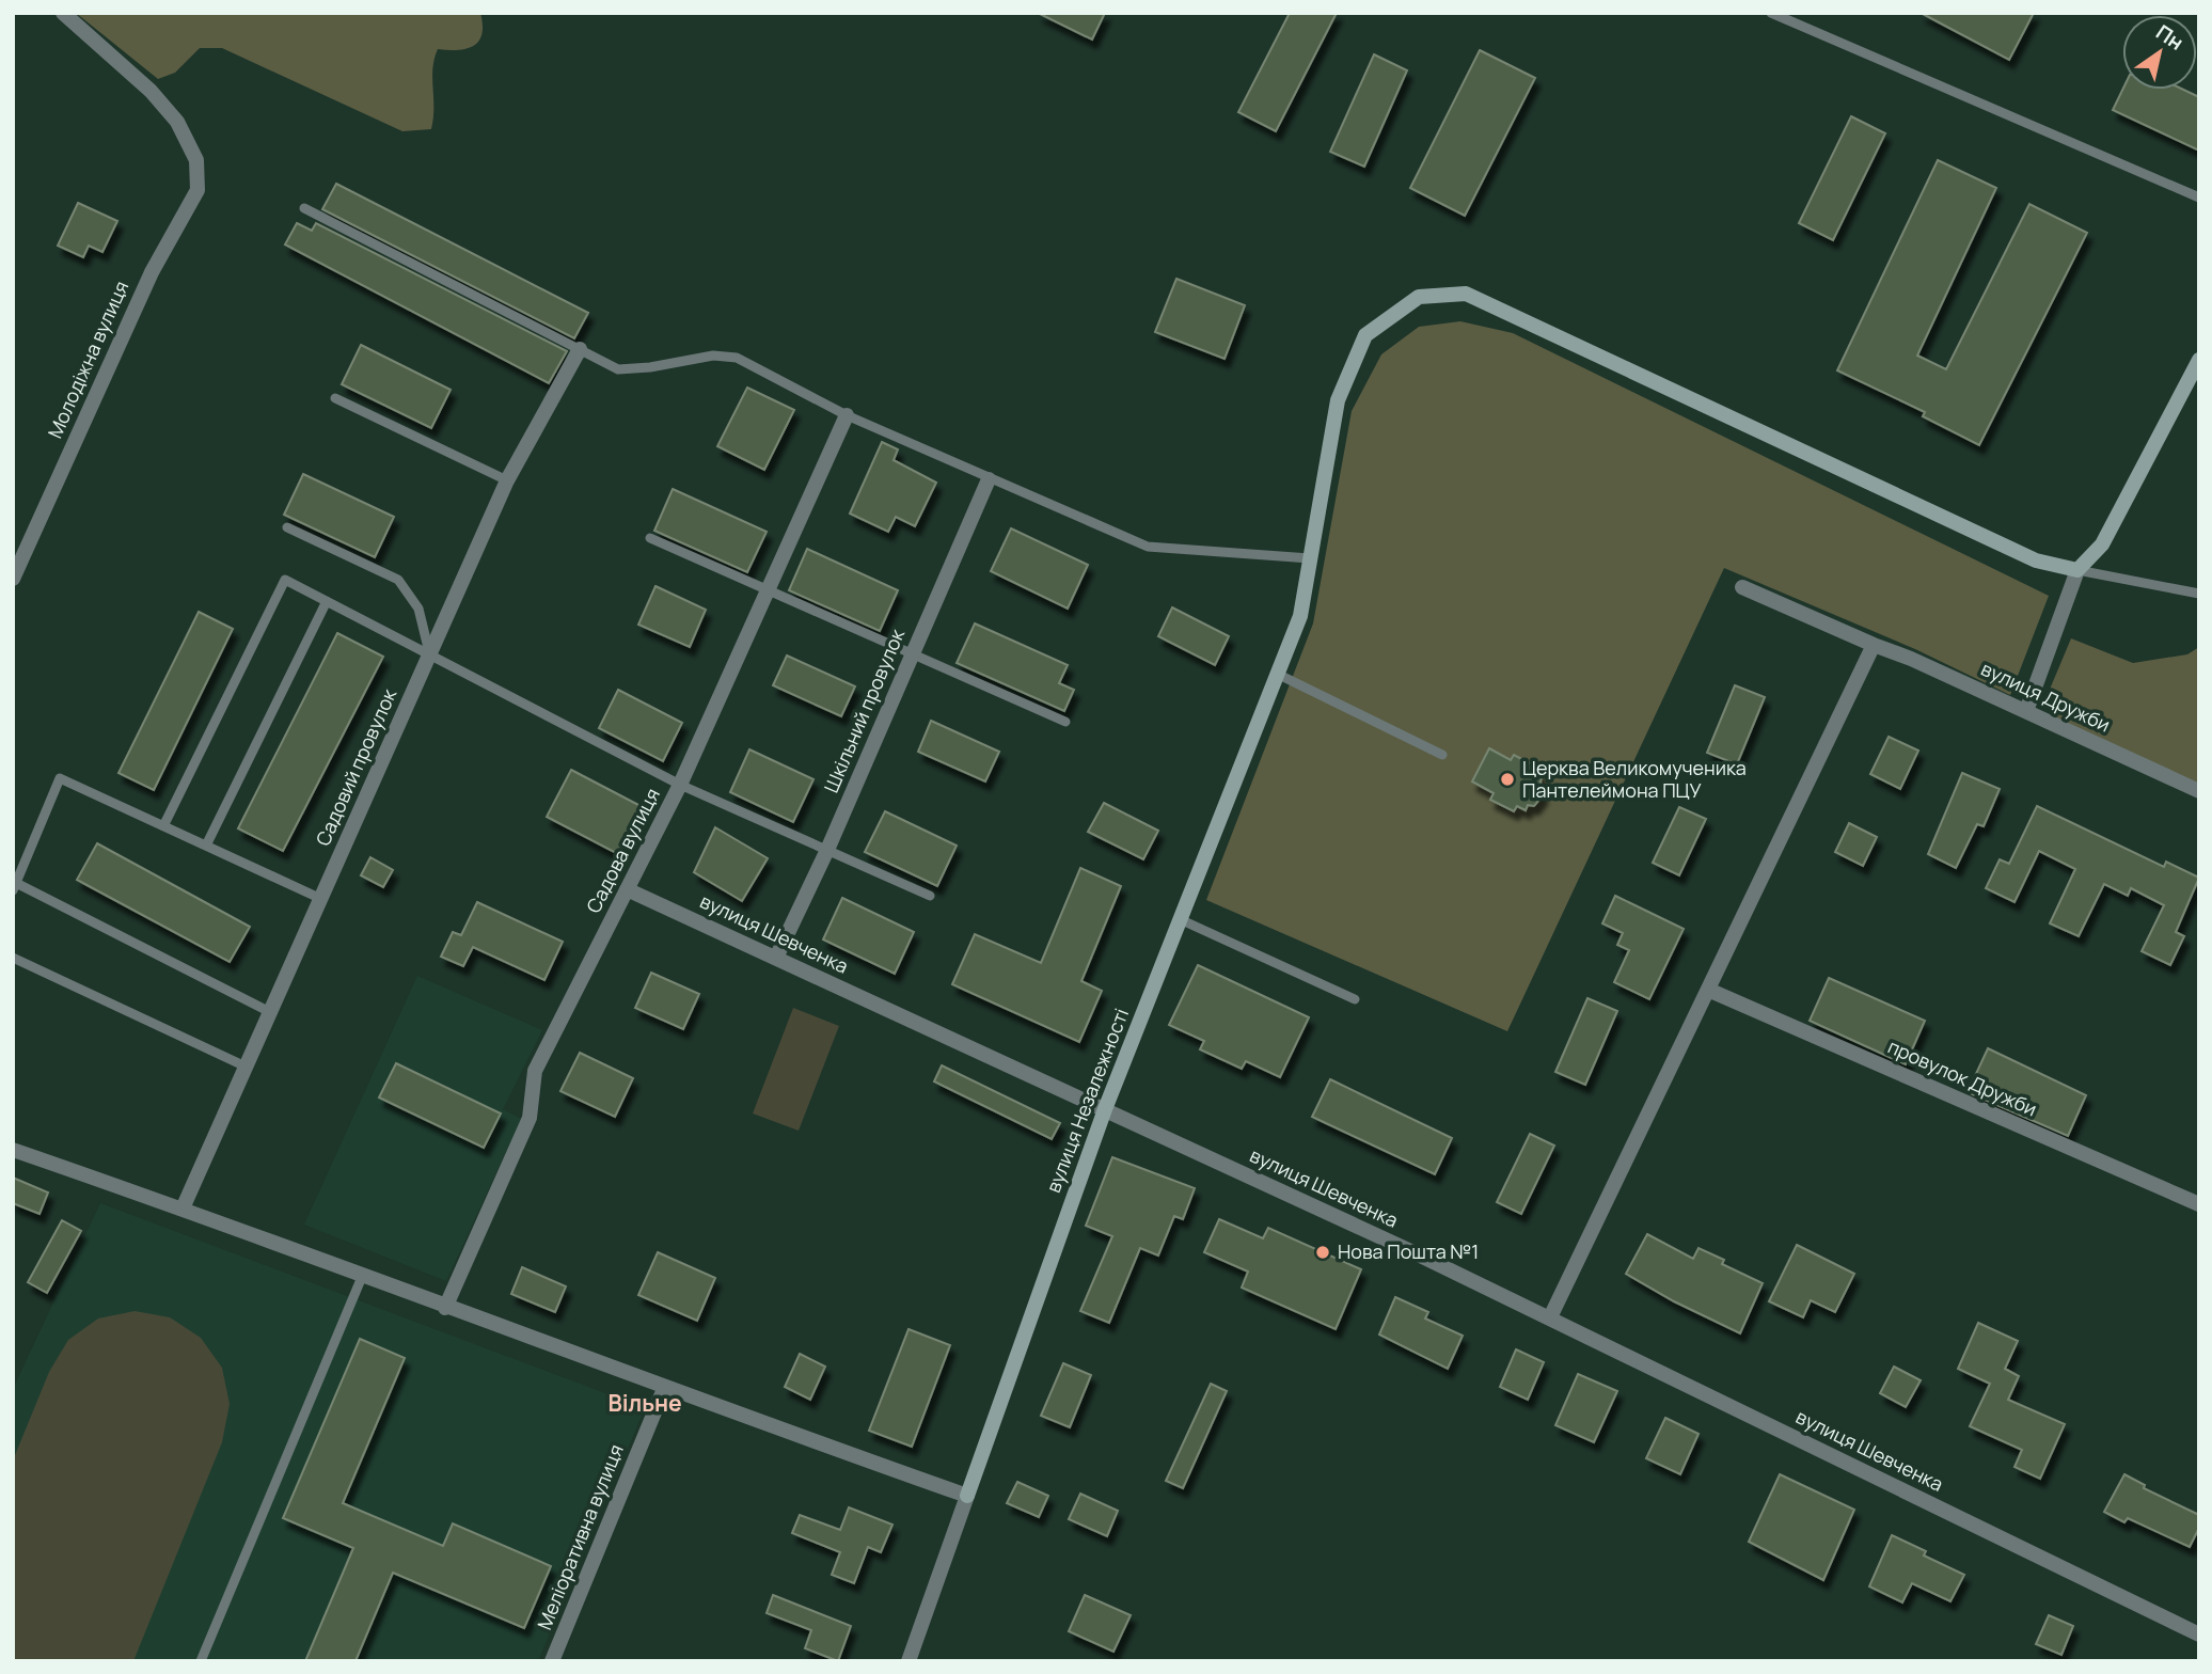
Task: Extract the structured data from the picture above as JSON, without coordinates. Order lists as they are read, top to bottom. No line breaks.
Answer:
{"streets":{"street":["Молодіжна вулиця","вулиця Дружби","Шкільний провулок","Садовий провулок","Садова вулиця","вулиця Шевченка","провулок Дружби","вулиця Незалежності","Меліоративна вулиця"]},"crossings":[["Шкільний провулок","вулиця Шевченка"],["Садова вулиця","вулиця Шевченка"],["вулиця Шевченка","вулиця Незалежності"]],"districts":["Вільне"],"places":["Церква Великомученика Пантелеймона ПЦУ","Нова Пошта №1"],"north":"top right"}
